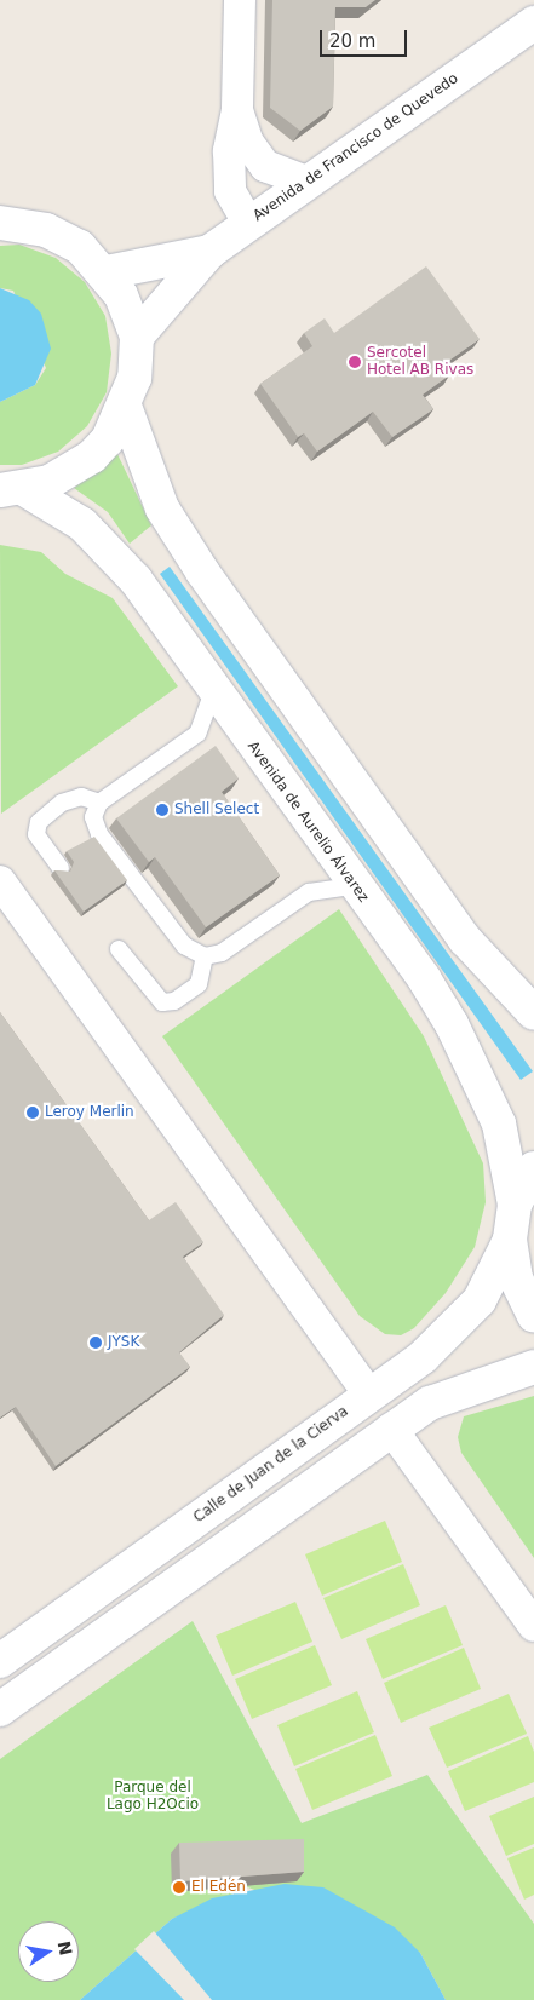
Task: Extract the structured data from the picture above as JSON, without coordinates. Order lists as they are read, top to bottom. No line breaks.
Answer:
{"streets":{"main road":["Avenida de Francisco de Quevedo","Avenida de Aurelio Álvarez","Calle de Juan de la Cierva"]},"parks":["Parque del Lago H2Ocio"],"places":["Sercotel Hotel AB Rivas","Shell Select","Leroy Merlin","JYSK","El Edén"],"scale_bar":"20 m","north":"right"}
